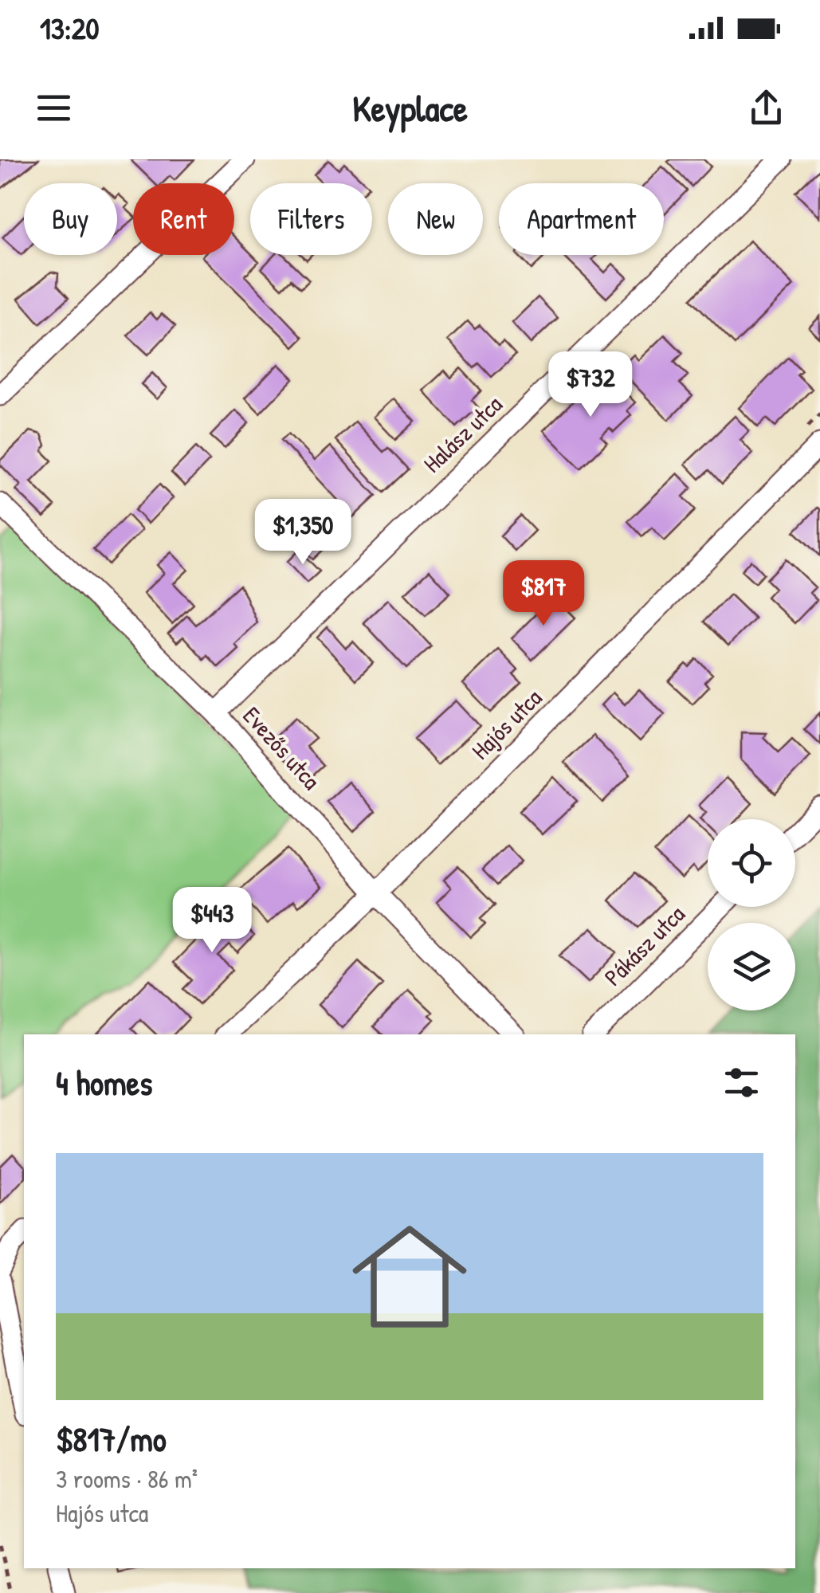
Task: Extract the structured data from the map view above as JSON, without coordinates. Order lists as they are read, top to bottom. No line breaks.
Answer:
{"streets":{"street":["Halász utca","Hajós utca","Evezős utca","Pákász utca"]},"crossings":[["Halász utca","Evezős utca"],["Hajós utca","Evezős utca"]],"page":{"status":"13:20","header":"Keyplace","chip":["Buy","Rent","Filters","New","Apartment"],"price":["$732","$1,350","$817","$443"],"heading":"4 homes","list":[{"name":"$817/mo","note":"3 rooms · 86 m² · Hajós utca"}]}}
